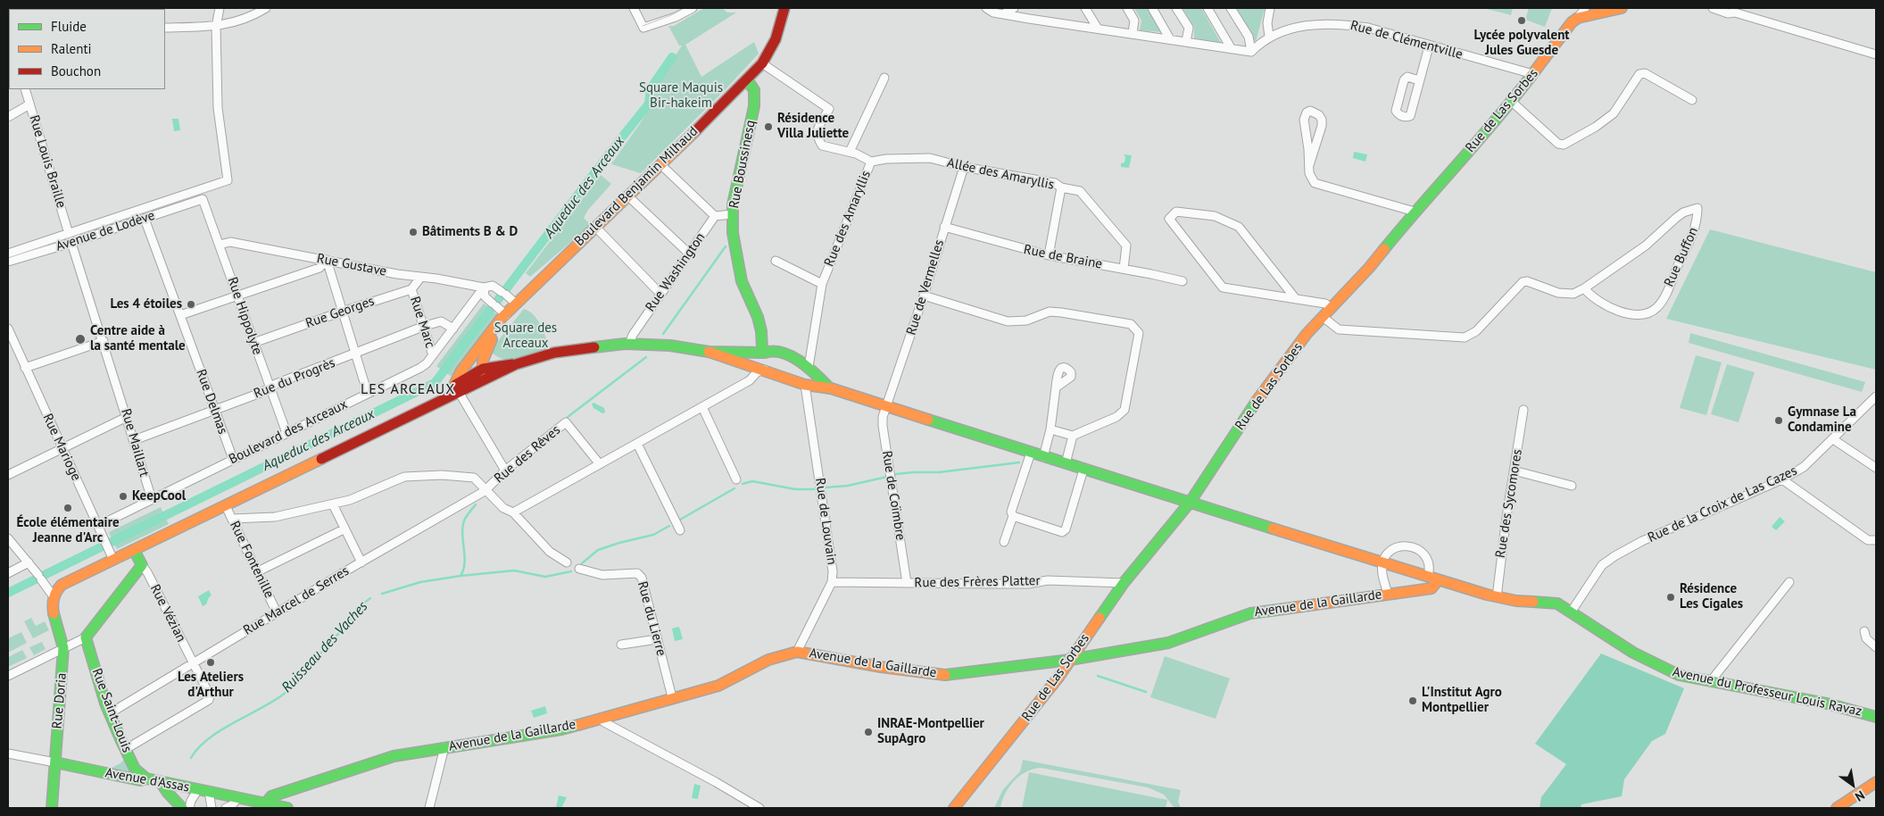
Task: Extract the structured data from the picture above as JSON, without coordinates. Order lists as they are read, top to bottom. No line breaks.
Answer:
{"streets":{"street":["Rue de Clémentville","Rue de Las Sorbes","Rue Louis Braille","Rue Boussinesq","Allée des Amaryllis","Boulevard Benjamin Milhaud","Rue des Amaryllis","Avenue de Lodève","Rue de Braine","Rue Buffon","Rue Gustave","Rue Washington","Rue de Vermelles","Rue Georges","Rue Hippolyte","Rue Marc","Rue du Progrès","Rue Delmas","Boulevard des Arceaux","Rue Maillart","Rue Marioge","Rue des Rêves","Rue de Coïmbre","Rue des Sycomores","Rue de la Croix de Las Cazes","Rue de Louvain","Rue Fontenille","Rue des Frères Platter","Rue Marcel de Serres","Avenue de la Gaillarde","Rue Vézian","Rue du Lierre","Avenue du Professeur Louis Ravaz","Rue Doria","Rue Saint-Louis","Avenue d'Assas"]},"crossings":[["Rue de Clémentville","Rue de Las Sorbes"],["Rue de Las Sorbes","Rue Buffon"],["Rue de Las Sorbes","Rue des Frères Platter"],["Rue de Las Sorbes","Avenue de la Gaillarde"],["Rue de Las Sorbes","Avenue du Professeur Louis Ravaz"],["Rue Boussinesq","Boulevard Benjamin Milhaud"],["Allée des Amaryllis","Rue des Amaryllis"],["Allée des Amaryllis","Rue de Braine"],["Allée des Amaryllis","Rue de Vermelles"],["Boulevard Benjamin Milhaud","Rue des Amaryllis"],["Boulevard Benjamin Milhaud","Rue Gustave"],["Avenue de Lodève","Rue Hippolyte"],["Avenue de Lodève","Rue Delmas"],["Avenue de Lodève","Rue Maillart"],["Rue de Braine","Rue de Vermelles"],["Rue Gustave","Rue Hippolyte"],["Rue Gustave","Boulevard des Arceaux"],["Rue de Vermelles","Rue de Coïmbre"],["Rue de Vermelles","Avenue du Professeur Louis Ravaz"],["Rue Georges","Rue Hippolyte"],["Rue Georges","Rue Marc"],["Rue Hippolyte","Rue du Progrès"],["Rue Hippolyte","Boulevard des Arceaux"],["Rue Marc","Rue du Progrès"],["Rue Marc","Boulevard des Arceaux"],["Rue du Progrès","Rue Delmas"],["Rue du Progrès","Boulevard des Arceaux"],["Rue du Progrès","Rue Maillart"],["Rue Delmas","Boulevard des Arceaux"],["Boulevard des Arceaux","Rue Maillart"],["Boulevard des Arceaux","Rue Marioge"],["Rue des Rêves","Rue Fontenille"],["Rue des Rêves","Rue Marcel de Serres"],["Rue de Coïmbre","Rue des Frères Platter"],["Rue de Coïmbre","Avenue du Professeur Louis Ravaz"],["Rue des Sycomores","Avenue du Professeur Louis Ravaz"],["Rue de la Croix de Las Cazes","Avenue du Professeur Louis Ravaz"],["Rue de Louvain","Rue des Frères Platter"],["Rue de Louvain","Avenue de la Gaillarde"],["Rue Fontenille","Rue Marcel de Serres"],["Rue Marcel de Serres","Rue Vézian"],["Rue Marcel de Serres","Rue Saint-Louis"],["Avenue de la Gaillarde","Rue du Lierre"],["Avenue de la Gaillarde","Avenue du Professeur Louis Ravaz"],["Avenue de la Gaillarde","Avenue d'Assas"],["Rue Vézian","Rue Saint-Louis"],["Rue Doria","Avenue d'Assas"],["Rue Saint-Louis","Avenue d'Assas"]],"districts":["LES ARCEAUX"],"water":["Aqueduc des Arceaux","Ruisseau des Vaches"],"parks":["Square Maquis Bir-hakeim","Square des Arceaux"],"places":["Lycée polyvalent Jules Guesde","Résidence Villa Juliette","Bâtiments B & D","Les 4 étoiles","Centre aide à la santé mentale","Gymnase La Condamine","KeepCool","École élémentaire Jeanne d'Arc","Résidence Les Cigales","Les Ateliers d'Arthur","L'Institut Agro Montpellier","INRAE-Montpellier SupAgro"],"legend":["Fluide","Ralenti","Bouchon"],"north":"bottom right"}
